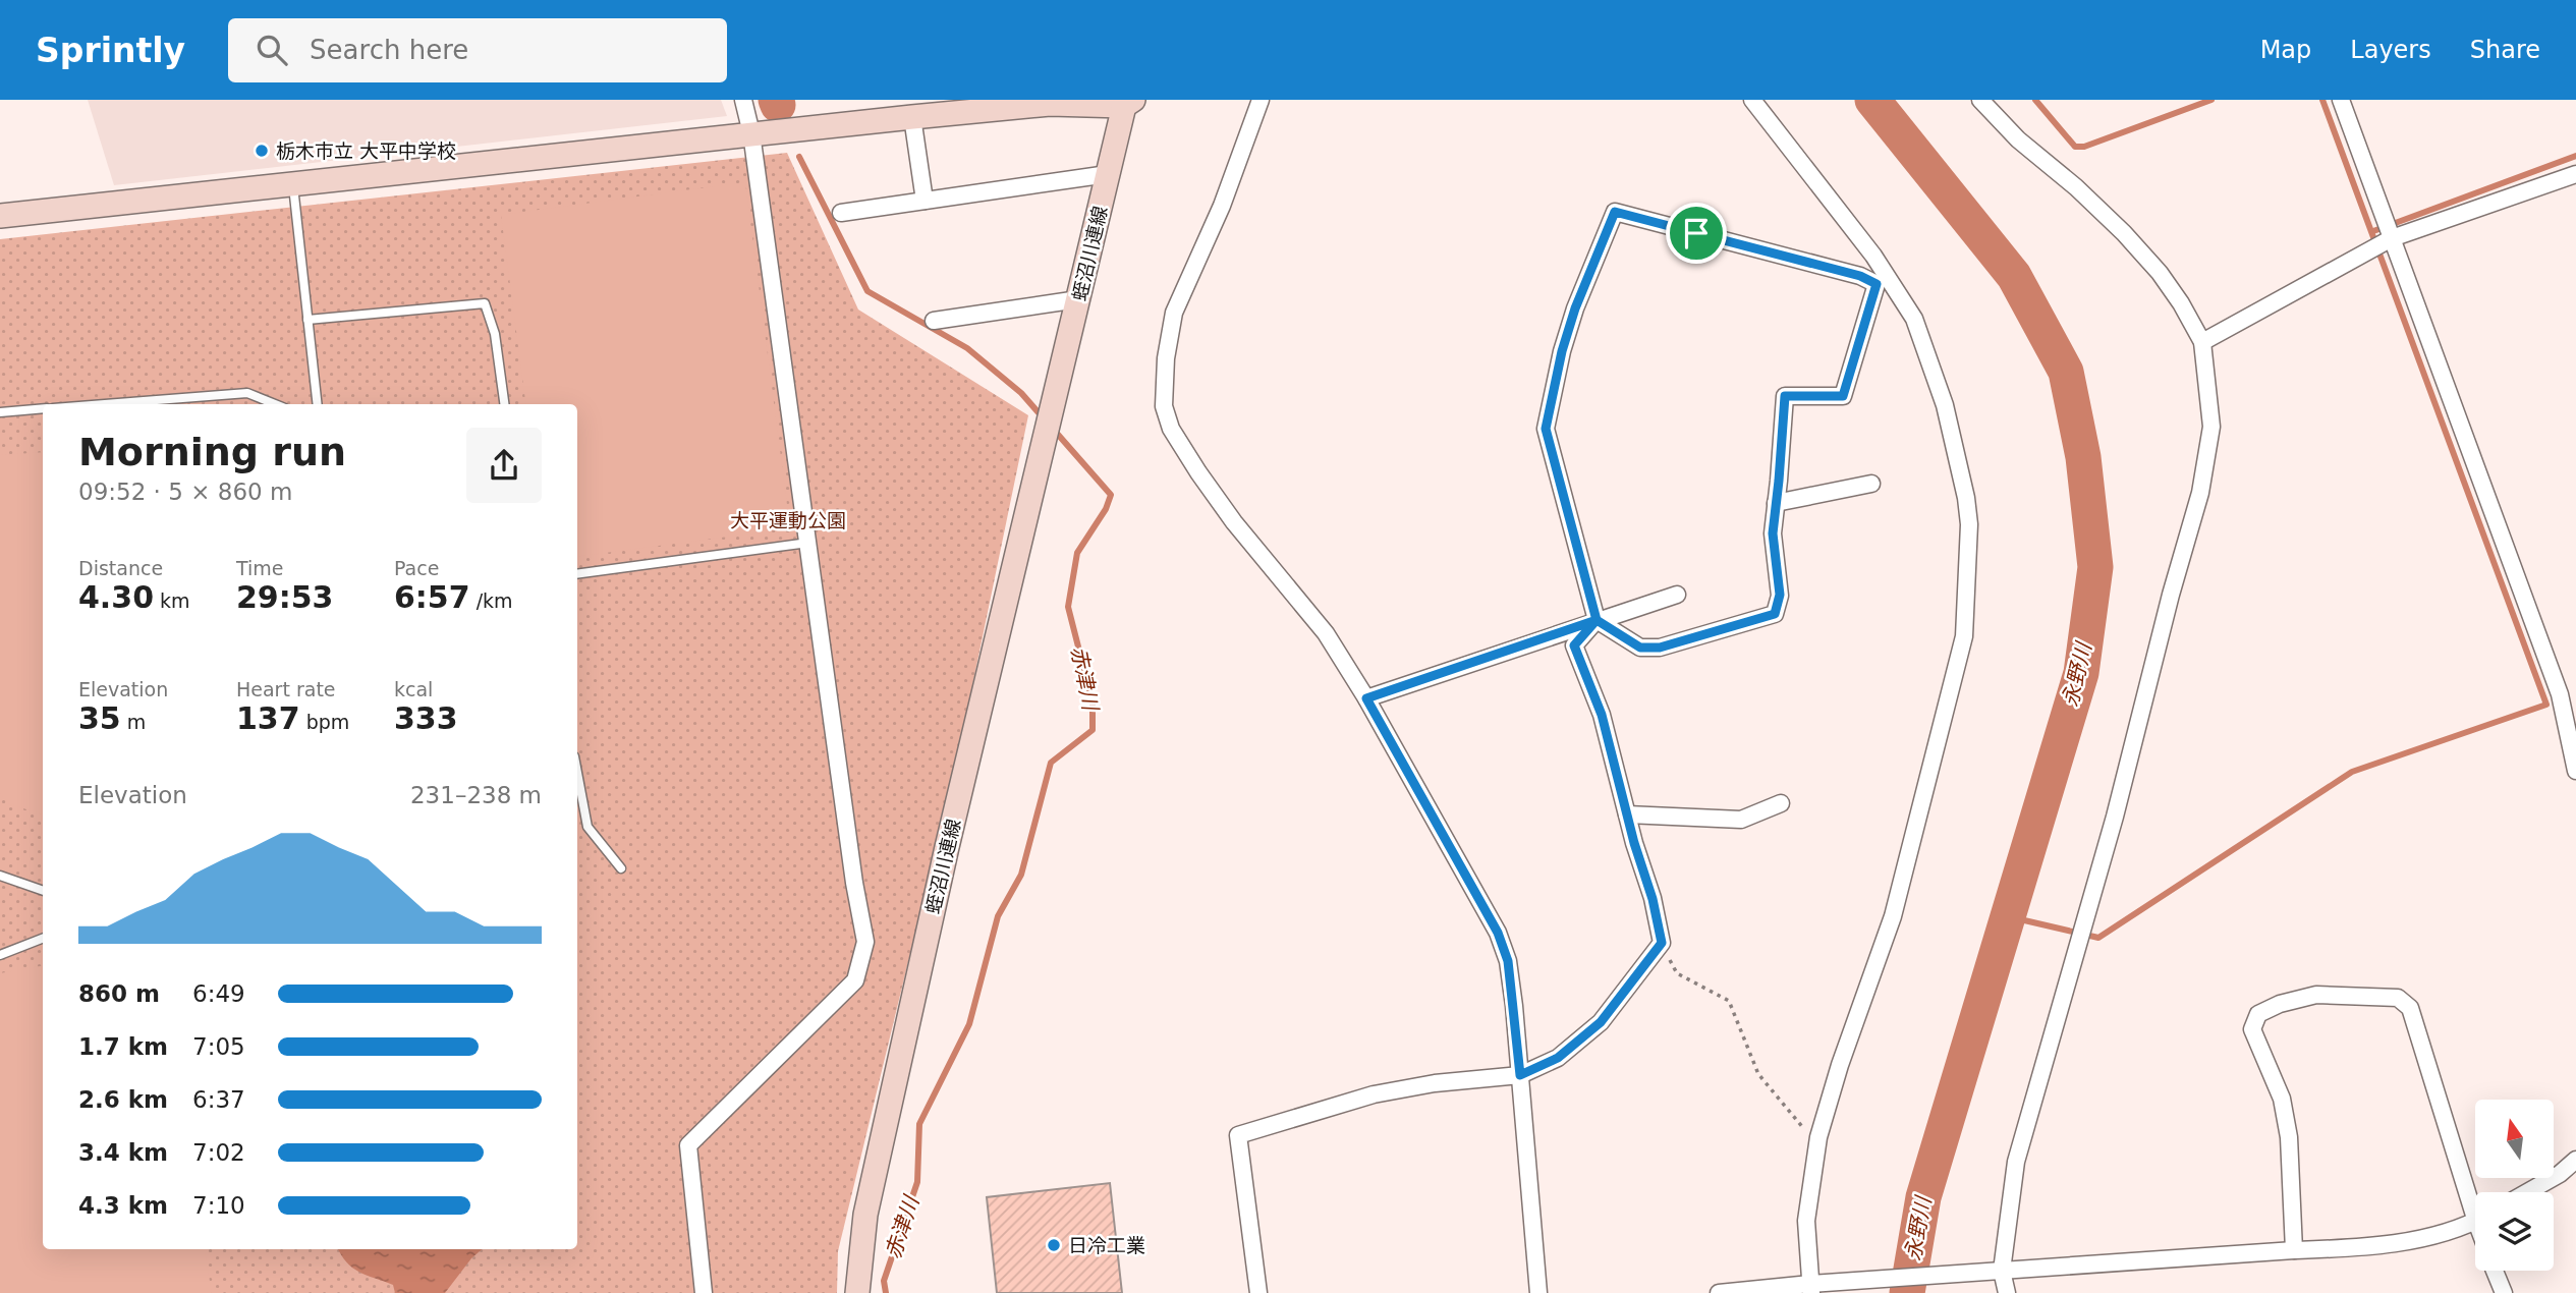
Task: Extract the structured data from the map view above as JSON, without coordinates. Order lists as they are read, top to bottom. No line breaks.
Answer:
{"streets":{"main road":["蛭沼川連線"]},"water":["永野川","赤津川"],"parks":["大平運動公園"],"places":["栃木市立 大平中学校","日冷工業"],"north":"top","page":{"header":"Sprintly","search":"Search here","nav":["Map","Layers","Share"],"heading":["Morning run","09:52 · 5 × 860 m"],"stats":[["Distance","4.30 km"],["Time","29:53"],["Pace","6:57 /km"],["Elevation","35 m"],["Heart rate","137 bpm"],["kcal","333"]],"chart":["Elevation","231–238 m"],"list":[{"name":"860 m","note":"6:49"},{"name":"1.7 km","note":"7:05"},{"name":"2.6 km","note":"6:37"},{"name":"3.4 km","note":"7:02"},{"name":"4.3 km","note":"7:10"}]}}
